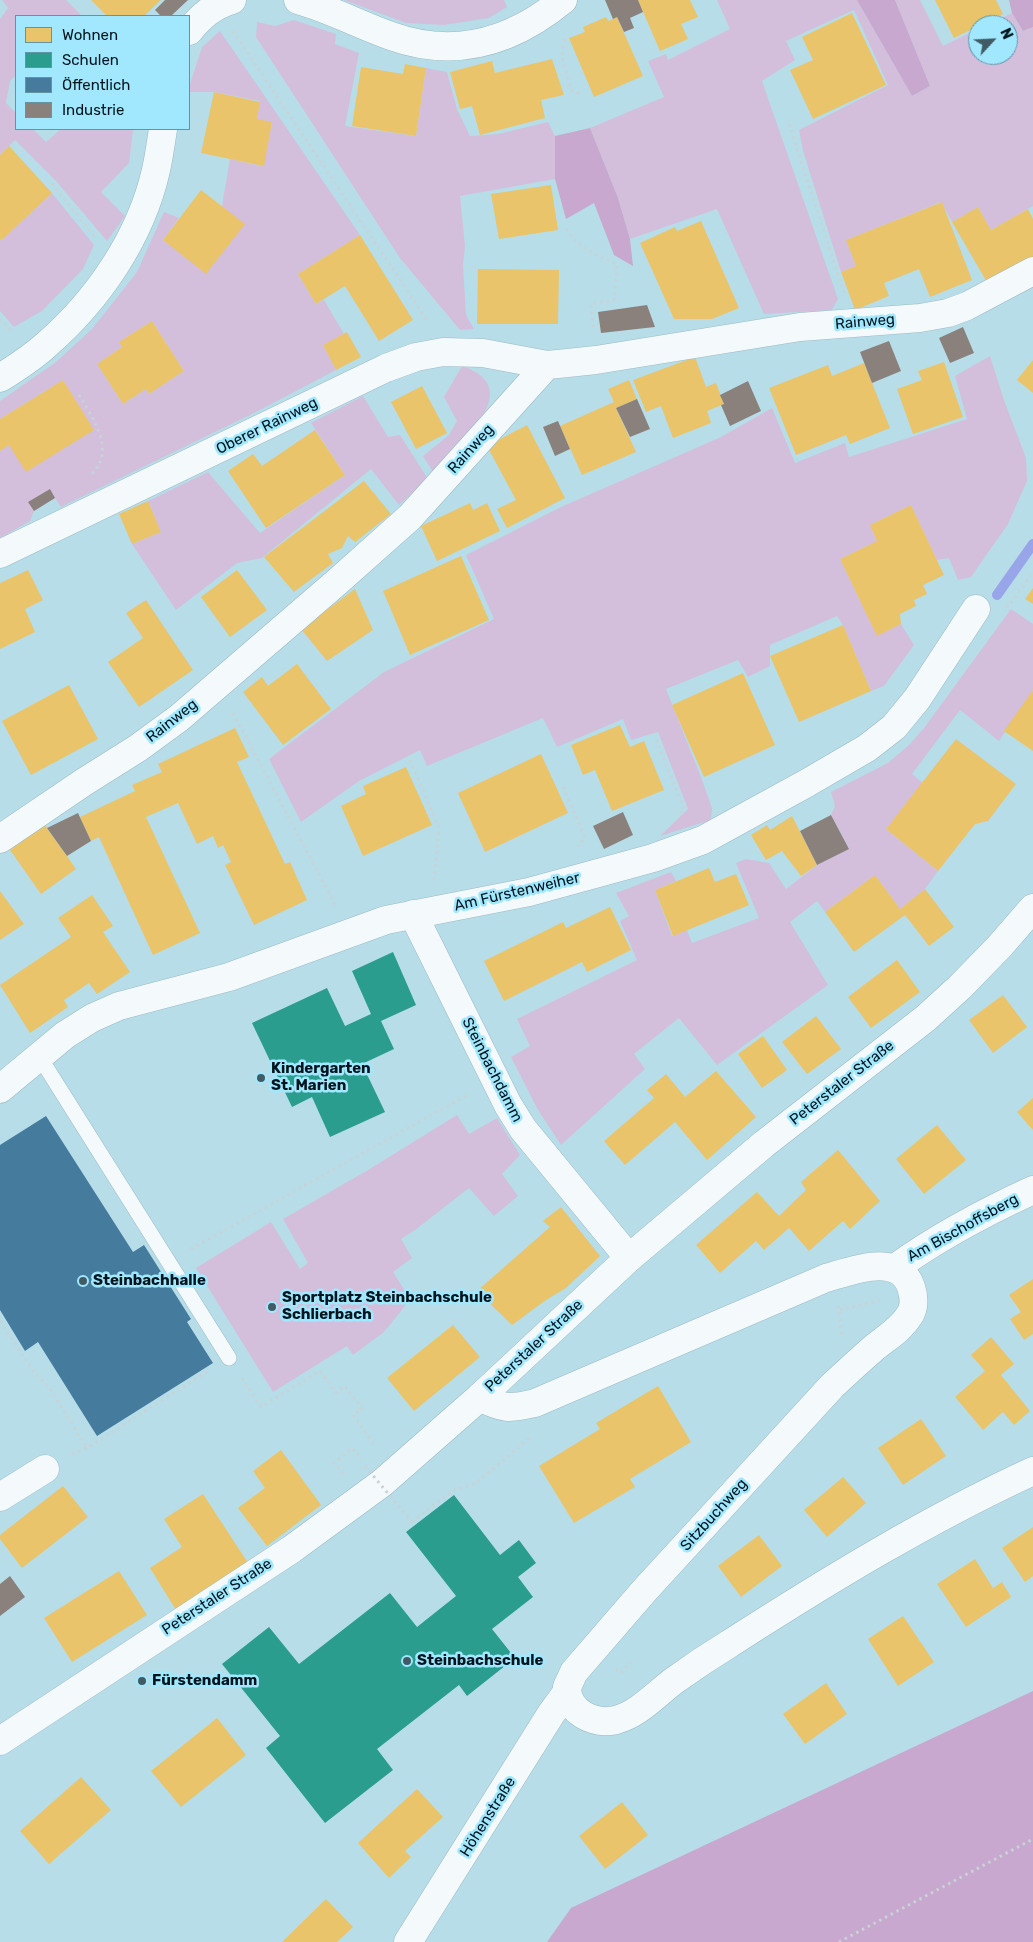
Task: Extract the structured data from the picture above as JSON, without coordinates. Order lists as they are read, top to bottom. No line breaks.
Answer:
{"streets":{"street":["Rainweg","Oberer Rainweg","Am Fürstenweiher","Steinbachdamm","Peterstaler Straße","Am Bischoffsberg","Sitzbuchweg","Höhenstraße"]},"crossings":[["Rainweg","Oberer Rainweg"],["Am Fürstenweiher","Steinbachdamm"],["Steinbachdamm","Peterstaler Straße"],["Am Bischoffsberg","Sitzbuchweg"],["Sitzbuchweg","Höhenstraße"]],"places":["Kindergarten St. Marien","Steinbachhalle","Sportplatz Steinbachschule Schlierbach","Steinbachschule","Fürstendamm"],"legend":["Wohnen","Schulen","Öffentlich","Industrie"],"north":"top right"}
